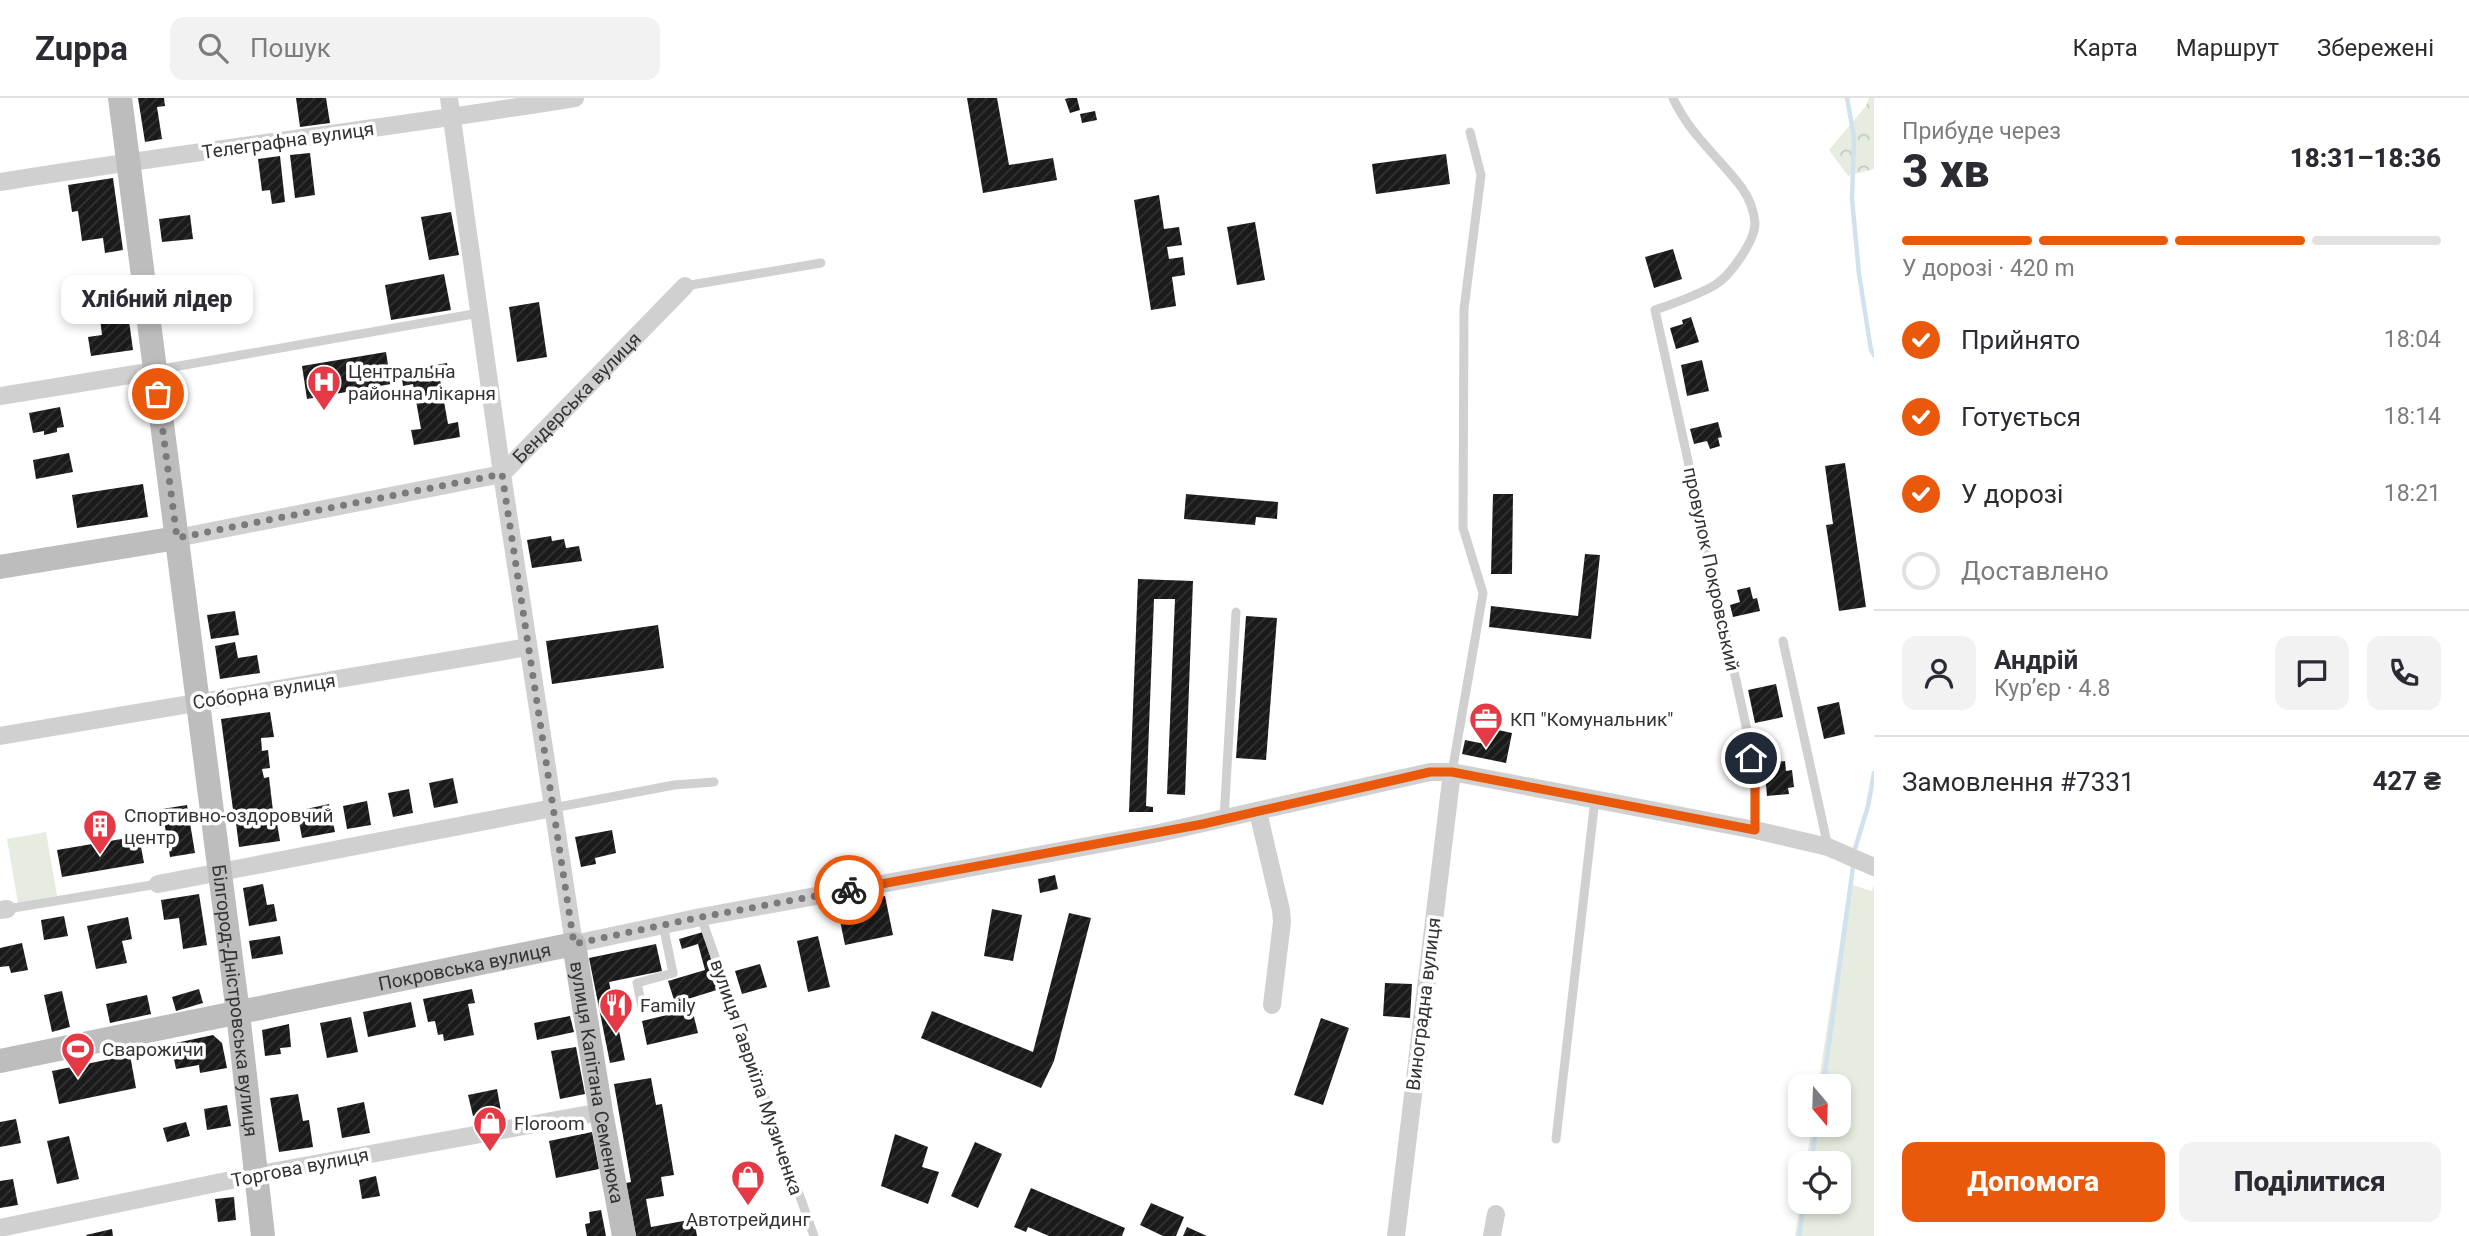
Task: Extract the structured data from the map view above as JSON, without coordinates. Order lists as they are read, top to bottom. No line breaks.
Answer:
{"streets":{"main road":["Бендерська вулиця","Покровська вулиця","Білгород-Дністровська вулиця","вулиця Капітана Семенюка"],"street":["Телеграфна вулиця","Соборна вулиця","Виноградна вулиця","Торгова вулиця"],"lane":["провулок Покровський","вулиця Гавриїла Музиченка"]},"crossings":[["Телеграфна вулиця","Білгород-Дністровська вулиця"],["Телеграфна вулиця","вулиця Капітана Семенюка"],["Бендерська вулиця","Білгород-Дністровська вулиця"],["Бендерська вулиця","вулиця Капітана Семенюка"],["провулок Покровський","Покровська вулиця"],["Соборна вулиця","Білгород-Дністровська вулиця"],["Соборна вулиця","вулиця Капітана Семенюка"],["Покровська вулиця","Білгород-Дністровська вулиця"],["Покровська вулиця","Виноградна вулиця"],["Покровська вулиця","вулиця Гавриїла Музиченка"],["Покровська вулиця","вулиця Капітана Семенюка"],["Білгород-Дністровська вулиця","Торгова вулиця"],["вулиця Капітана Семенюка","Торгова вулиця"]],"places":{"other":["Хлібний лідер"],"hospital":["Центральна районна лікарня"],"office":["КП \"Комунальник\""],"building":["Спортивно-оздоровчий центр"],"restaurant":["Family"],"sports":["Сварожичи"],"shop":["Floroom","Автотрейдинг"]},"north":"bottom","page":{"header":"Zuppa","search":"Пошук","nav":["Карта","Маршрут","Збережені"],"heading":["3 хв","Прибуде через","18:31–18:36"],"panel":["Андрій","Кур’єр · 4.8","Замовлення #7331","427 ₴"],"bar":"У дорозі · 420 m","bubble":"Хлібний лідер","list":[["Прийнято","18:04"],["Готується","18:14"],["У дорозі","18:21"],"Доставлено"],"buttons":["Допомога","Поділитися"]}}
